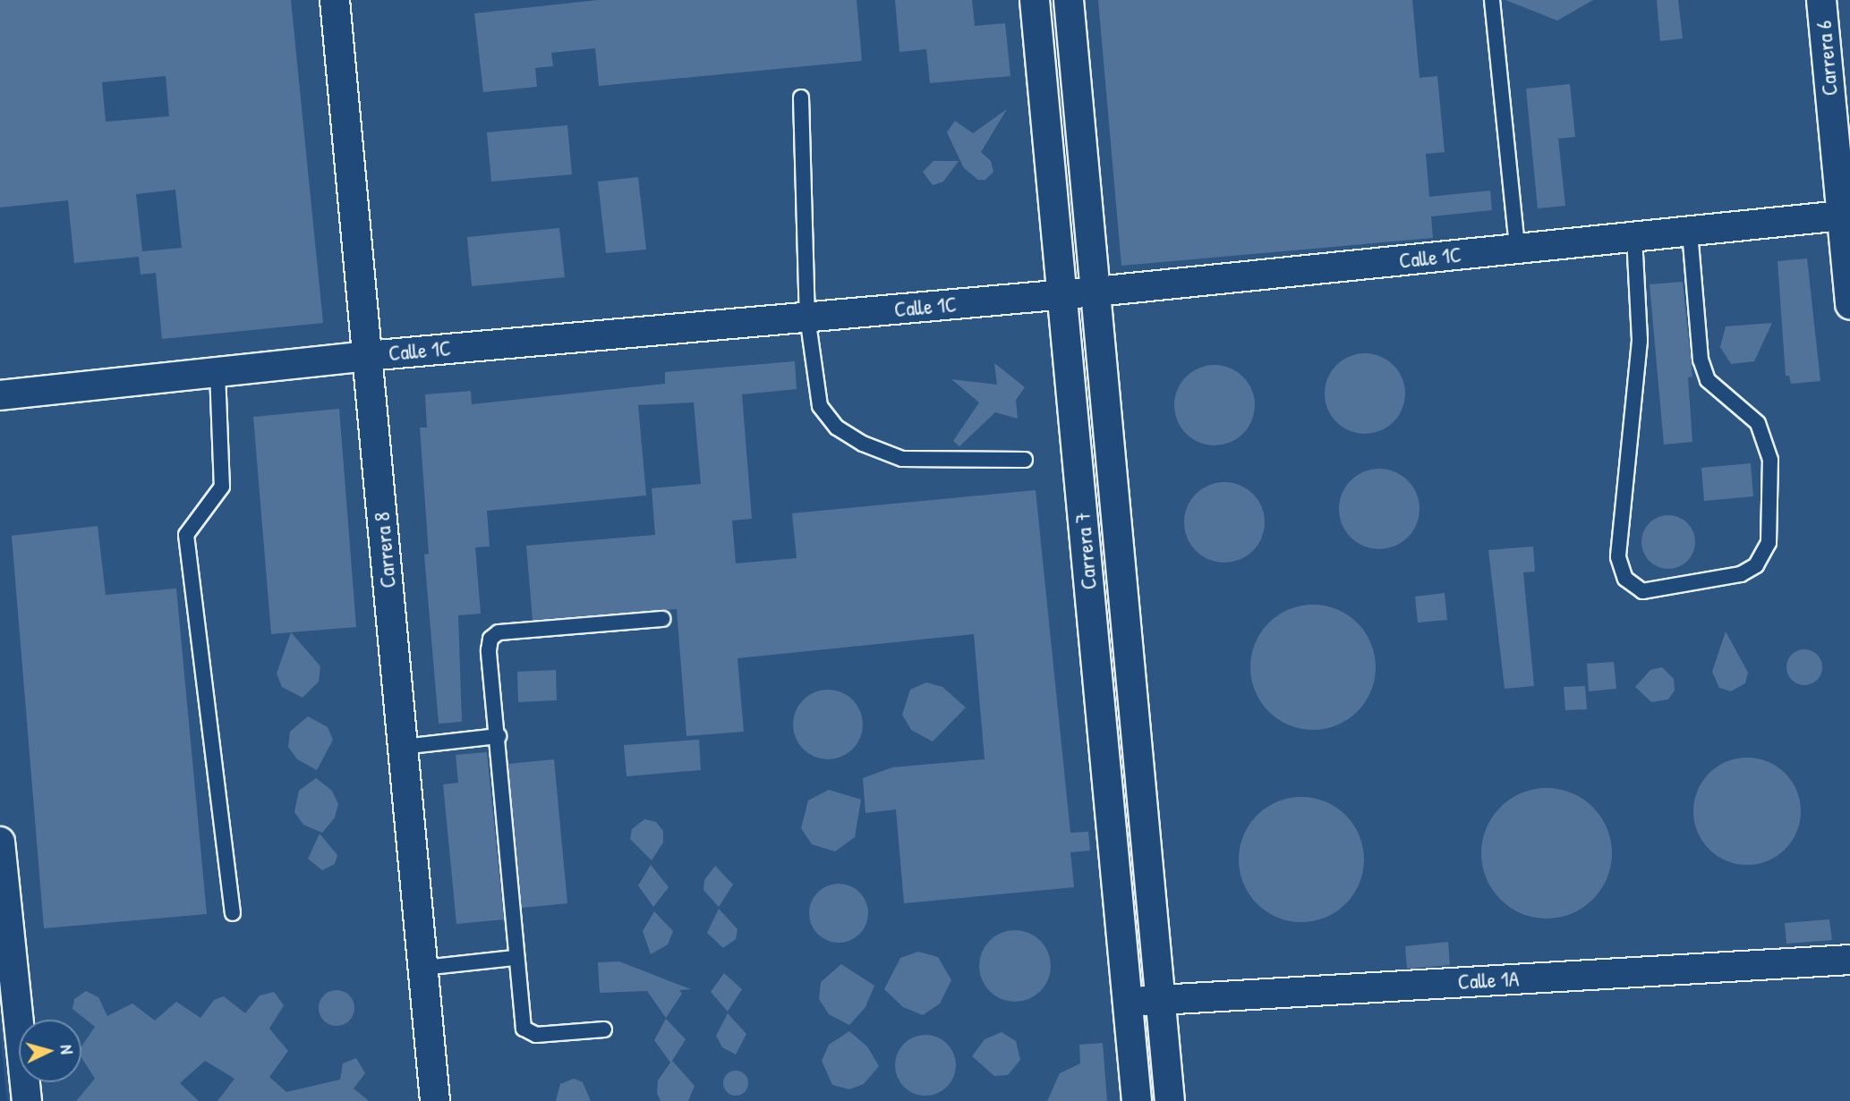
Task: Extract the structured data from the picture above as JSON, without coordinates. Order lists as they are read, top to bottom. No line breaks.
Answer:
{"streets":{"street":["Carrera 6","Calle 1C","Carrera 8","Carrera 7","Calle 1A"]},"crossings":[["Carrera 6","Calle 1C"],["Calle 1C","Carrera 8"],["Calle 1C","Carrera 7"],["Carrera 7","Calle 1A"]],"north":"right"}
